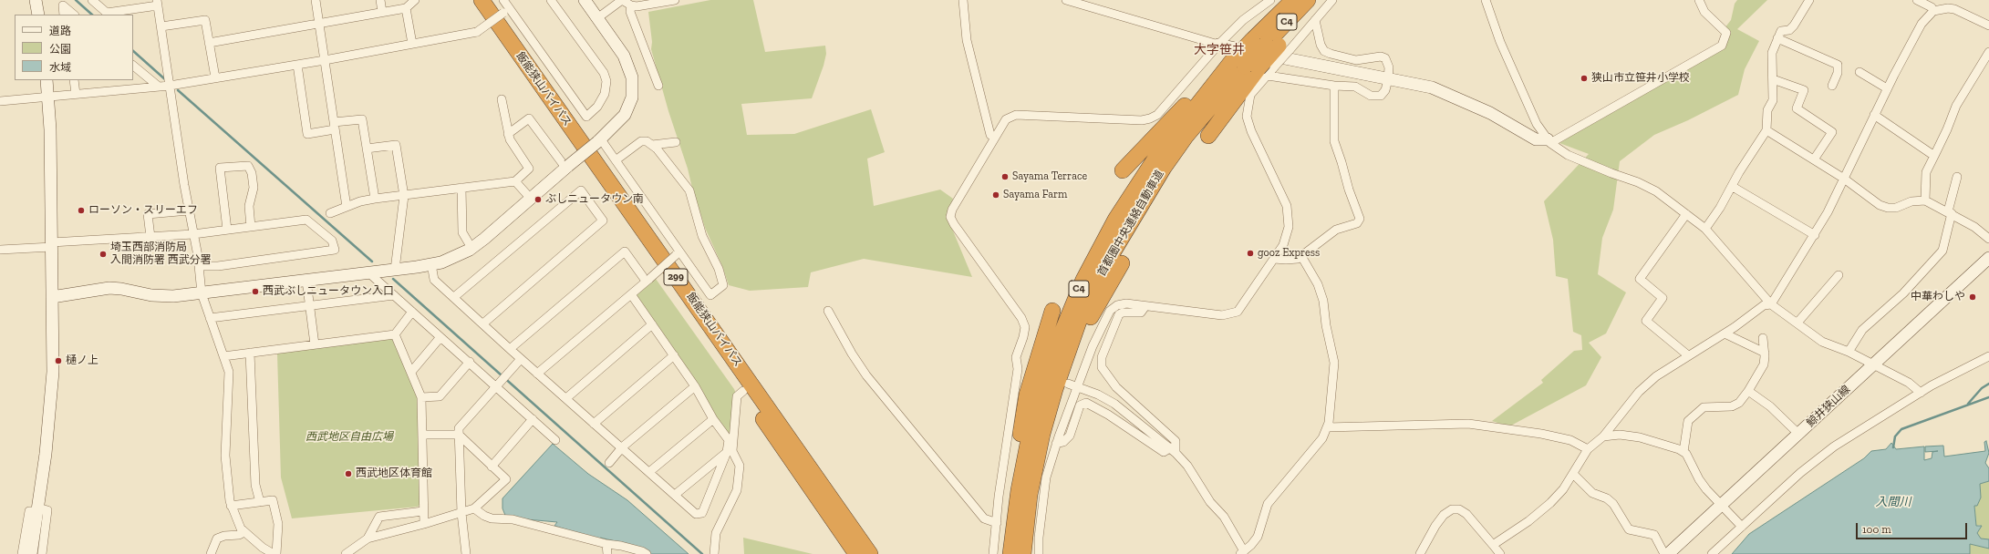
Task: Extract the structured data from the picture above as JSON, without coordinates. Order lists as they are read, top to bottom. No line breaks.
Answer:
{"streets":{"highway":["C4","飯能狭山バイパス","首都圏中央連絡自動車道","299"],"street":["鯨井狭山線"]},"districts":["大字笹井"],"water":["入間川"],"parks":["西武地区自由広場"],"places":["狭山市立笹井小学校","Sayama Terrace","Sayama Farm","ぶしニュータウン南","ローソン・スリーエフ","gooz Express","埼玉西部消防局 入間消防署 西武分署","西武ぶしニュータウン入口","中華わしや","樋ノ上","西武地区体育館"],"legend":["道路","公園","水域"],"scale_bar":"100 m"}
